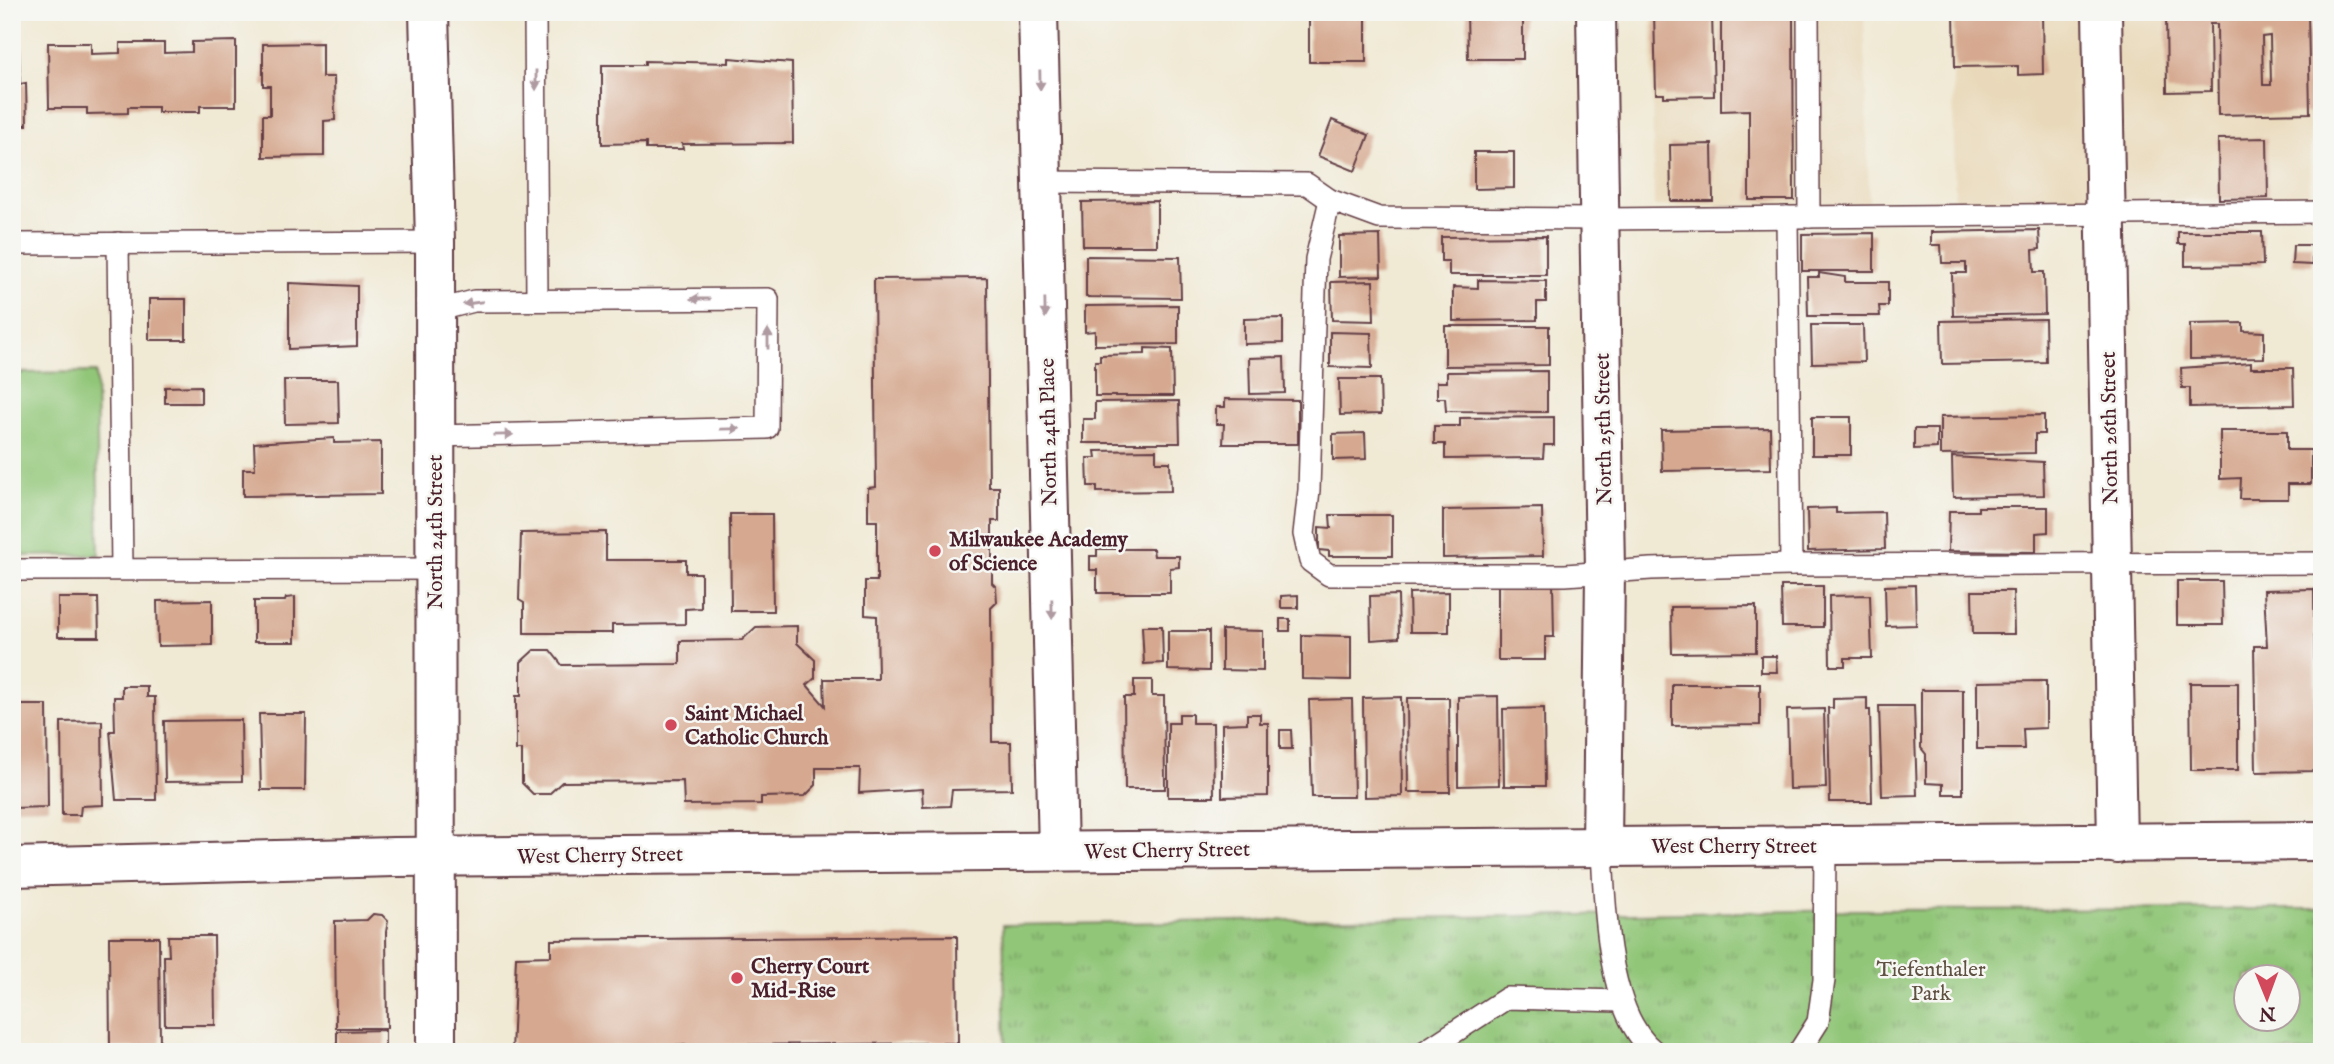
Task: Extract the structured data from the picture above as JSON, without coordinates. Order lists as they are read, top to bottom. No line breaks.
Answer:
{"streets":{"street":["North 26th Street","North 25th Street","North 24th Place","North 24th Street","West Cherry Street"]},"crossings":[["North 26th Street","West Cherry Street"],["North 25th Street","West Cherry Street"],["North 24th Place","West Cherry Street"],["North 24th Street","West Cherry Street"]],"one_way":["North 24th Place"],"parks":["Tiefenthaler Park"],"places":["Milwaukee Academy of Science","Saint Michael Catholic Church","Cherry Court Mid-Rise"],"north":"bottom"}
